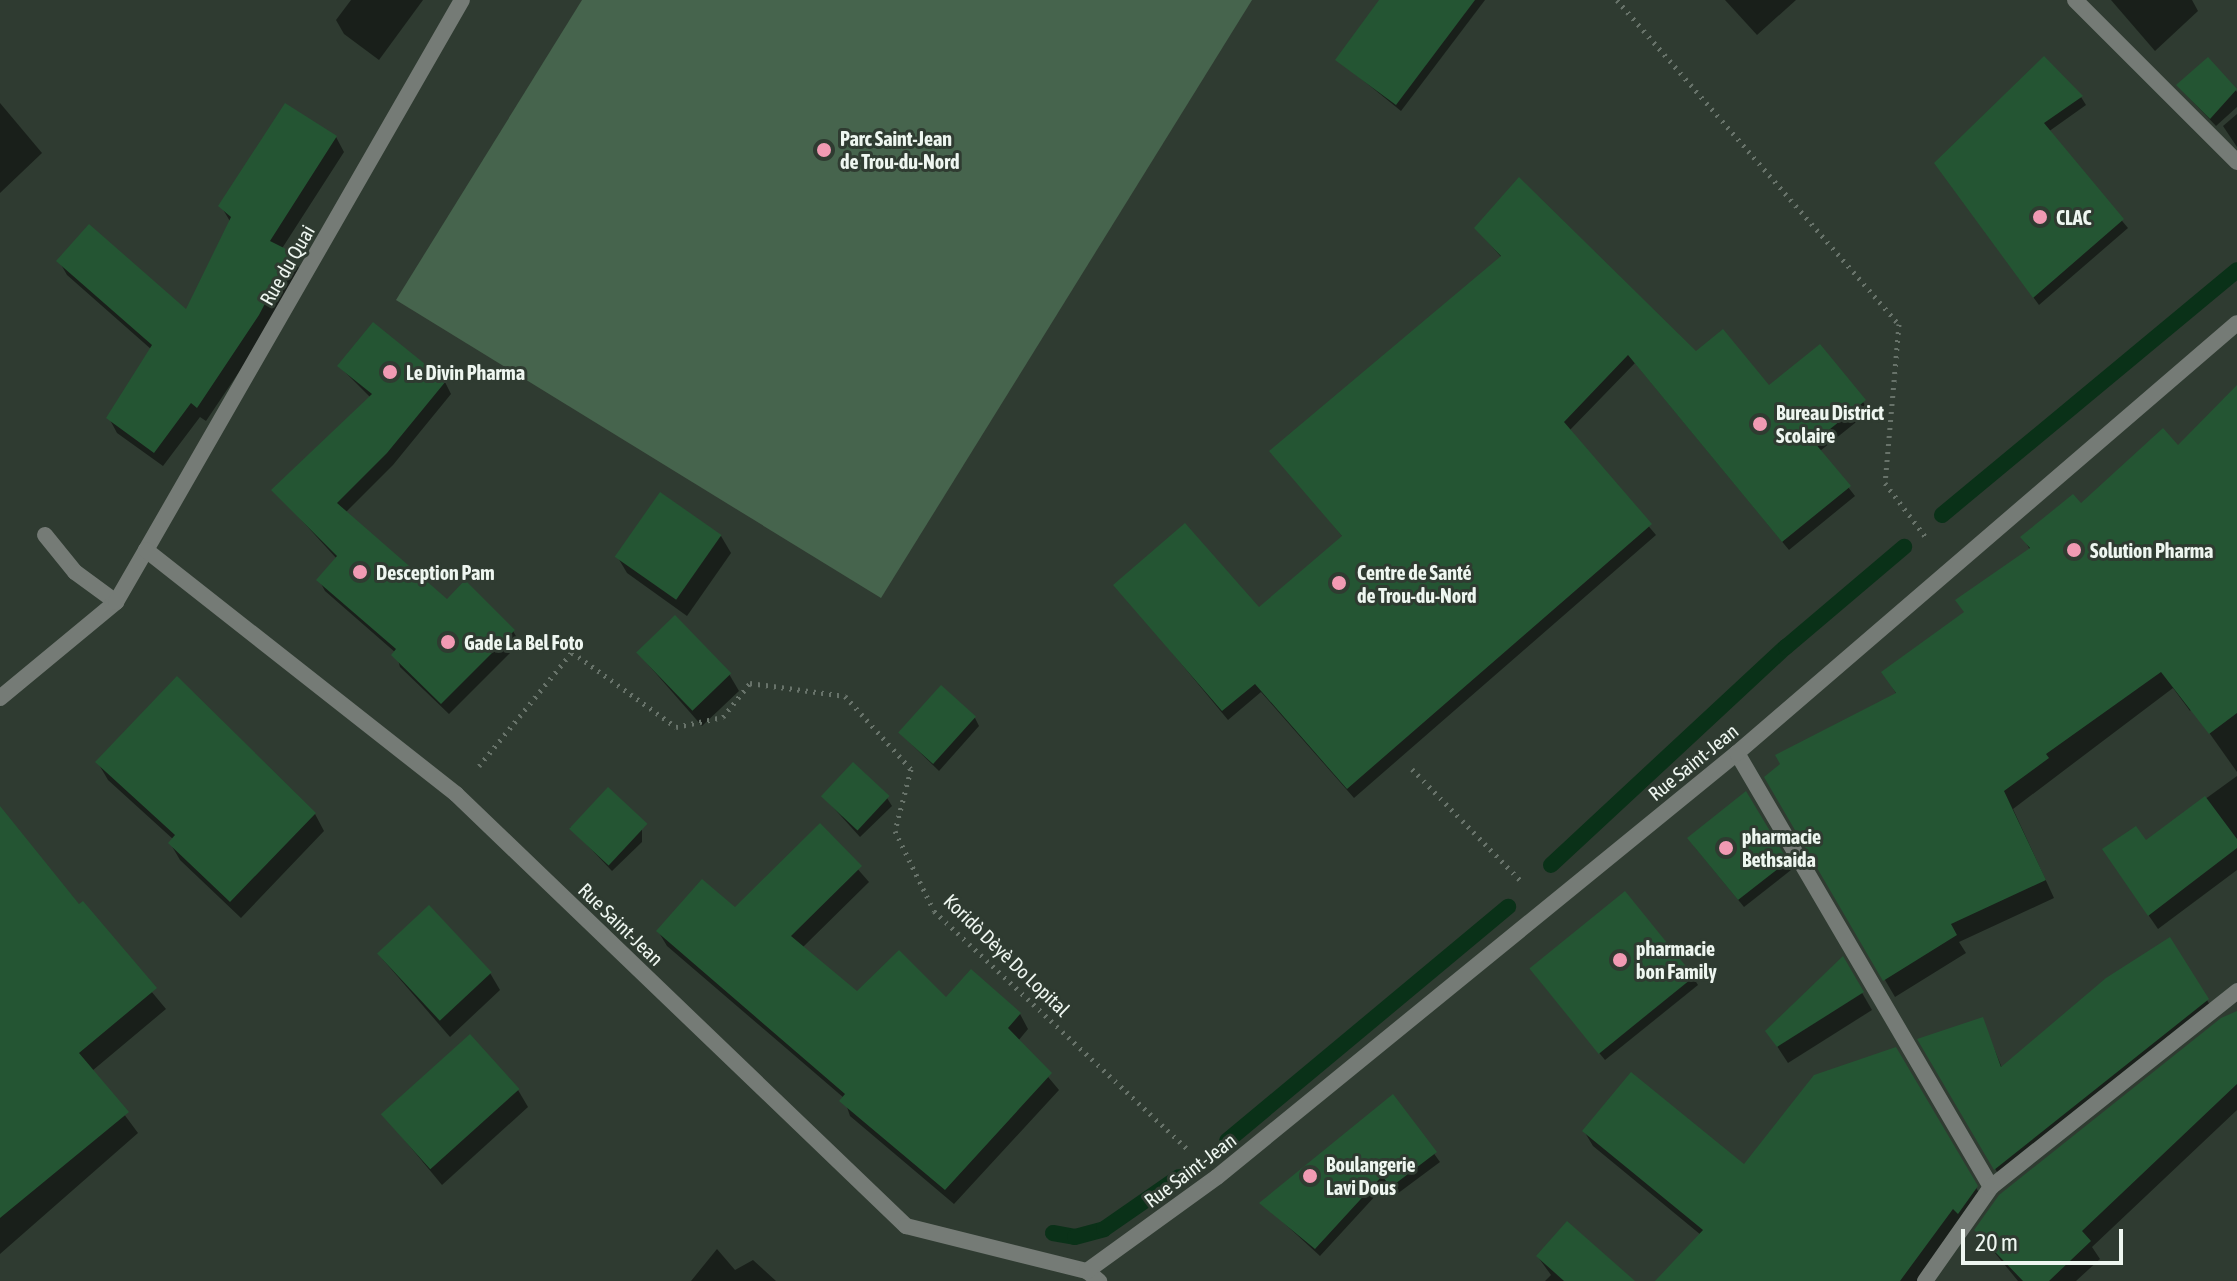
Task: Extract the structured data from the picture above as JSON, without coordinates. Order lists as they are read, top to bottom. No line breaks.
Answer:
{"streets":{"street":["Rue du Quai","Rue Saint-Jean"],"path":["Koridò Dèyè Do Lopital"]},"crossings":[["Rue du Quai","Rue Saint-Jean"],["Rue Saint-Jean","Koridò Dèyè Do Lopital"]],"places":["Parc Saint-Jean de Trou-du-Nord","CLAC","Le Divin Pharma","Bureau District Scolaire","Solution Pharma","Desception Pam","Centre de Santé de Trou-du-Nord","Gade La Bel Foto","pharmacie Bethsaida","pharmacie bon Family","Boulangerie Lavi Dous"],"scale_bar":"20 m"}
